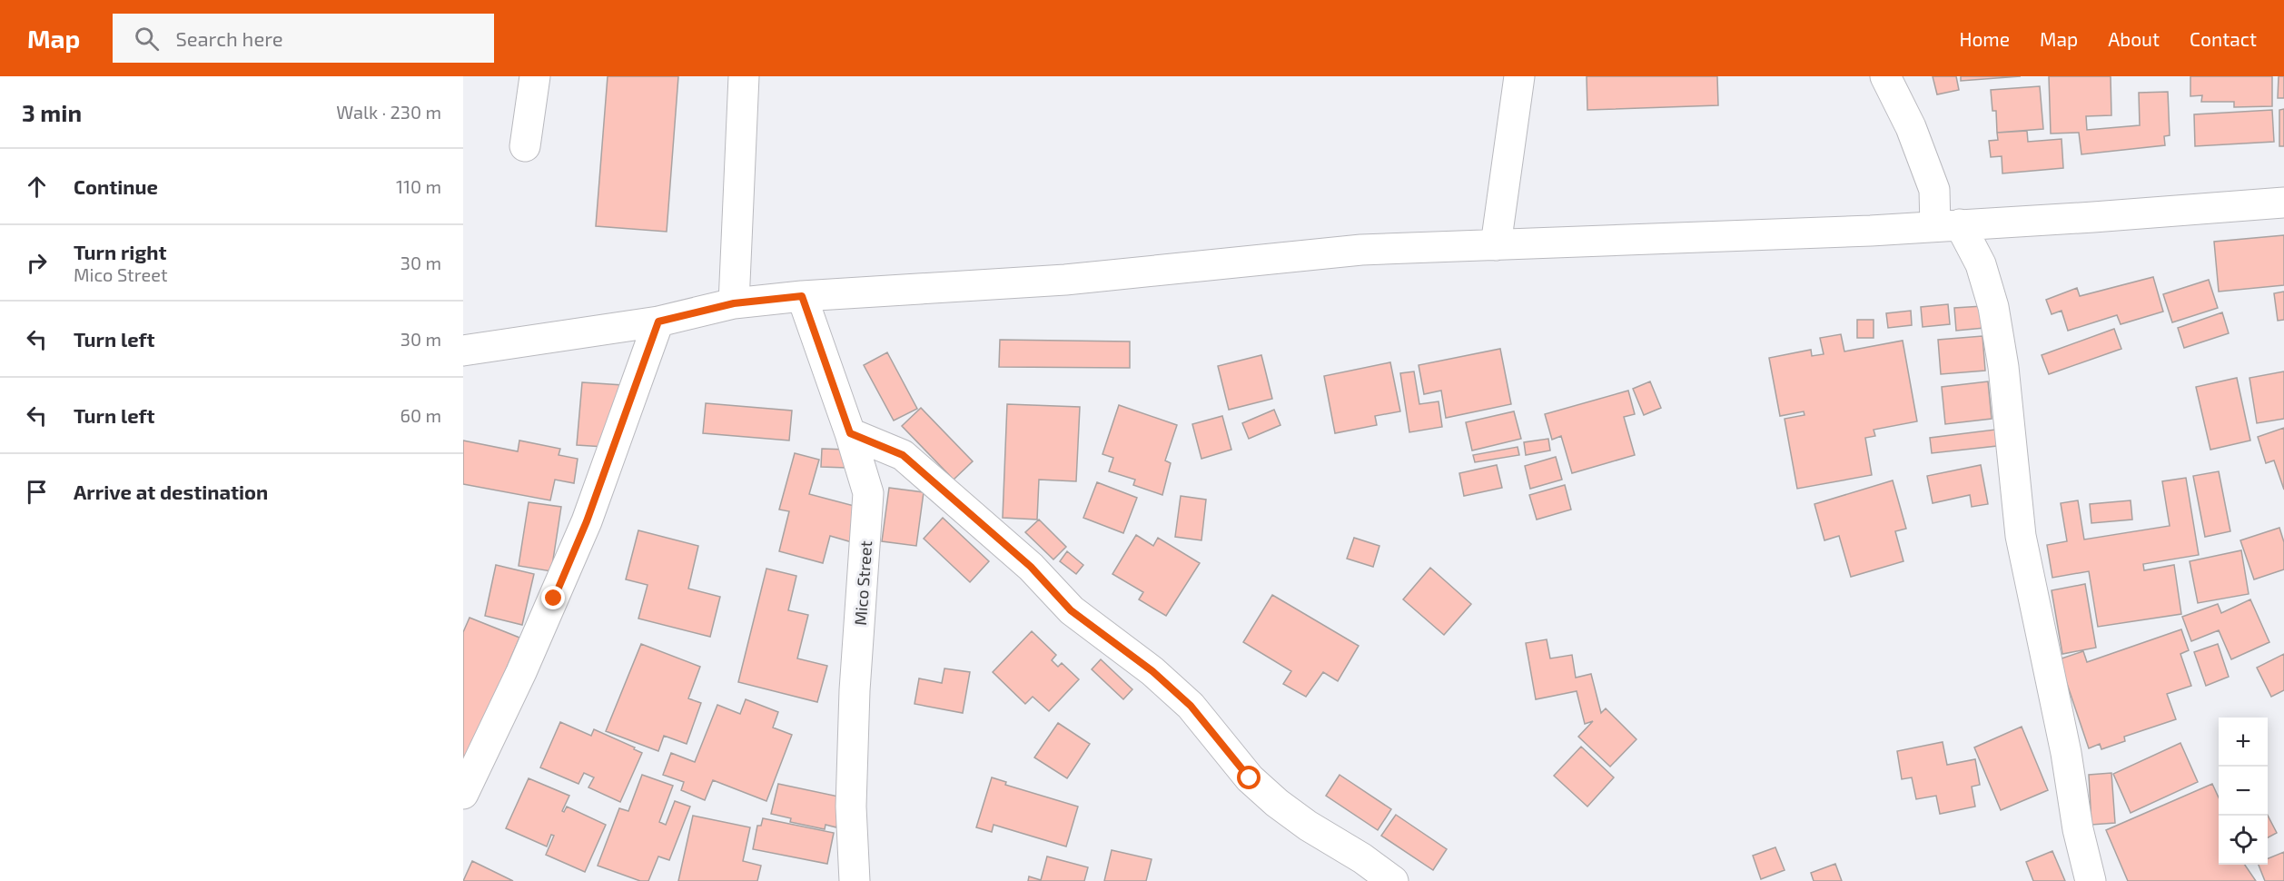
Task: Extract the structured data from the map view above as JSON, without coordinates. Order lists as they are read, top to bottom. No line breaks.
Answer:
{"streets":{"street":["Mico Street"]},"page":{"header":"Map","search":"Search here","nav":["Home","Map","About","Contact"],"heading":["3 min","Walk · 230 m"],"list":[["Continue","110 m"],["Turn right","Mico Street","30 m"],["Turn left","30 m"],["Turn left","60 m"],"Arrive at destination"],"map_buttons":["+","−"]}}
